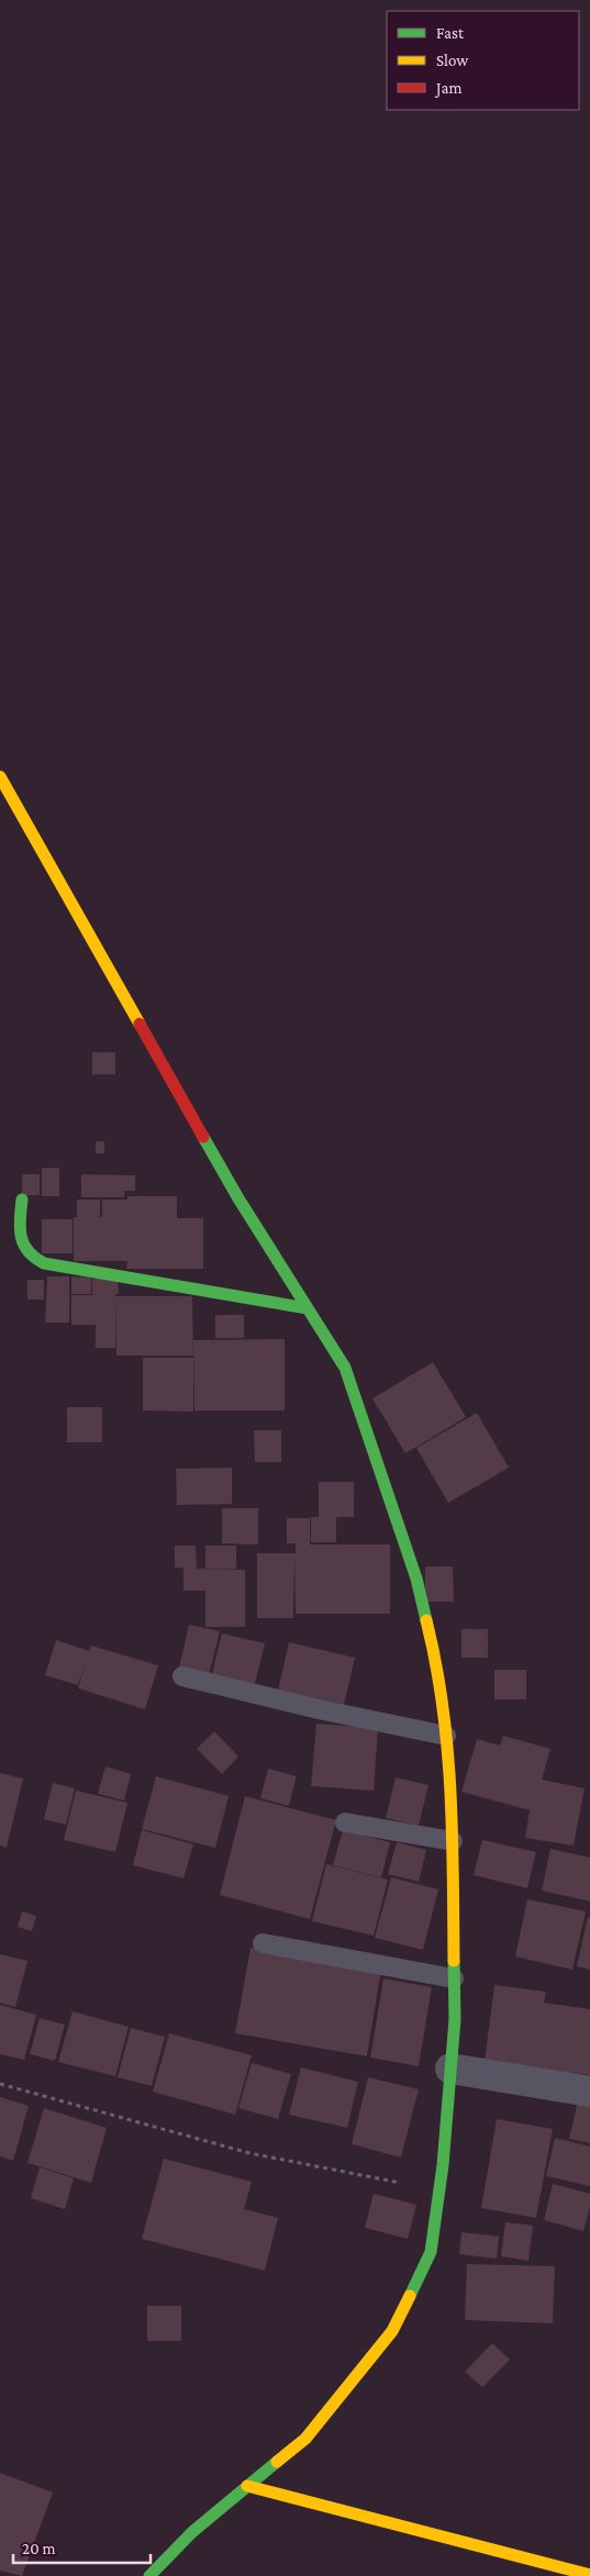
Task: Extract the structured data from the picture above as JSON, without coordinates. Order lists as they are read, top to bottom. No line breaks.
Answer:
{"legend":["Fast","Slow","Jam"],"scale_bar":"20 m"}
